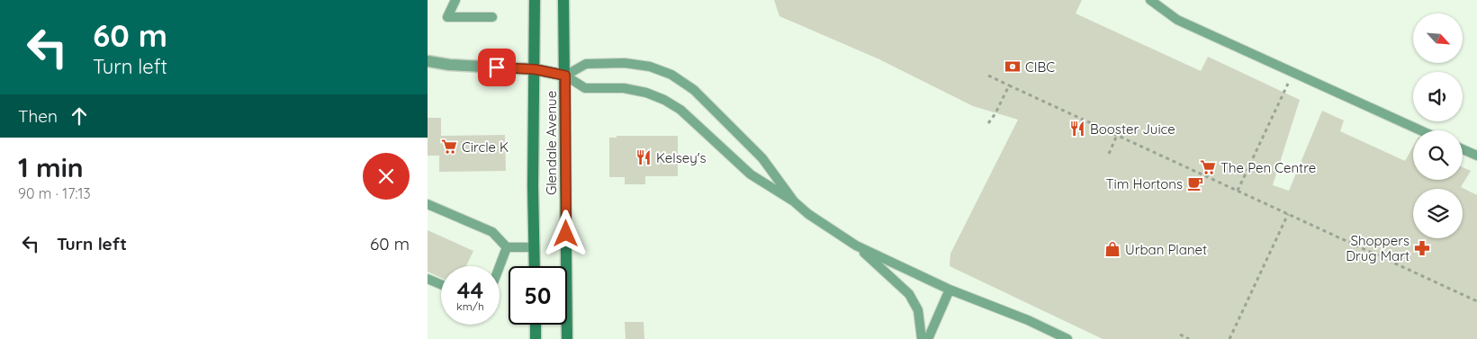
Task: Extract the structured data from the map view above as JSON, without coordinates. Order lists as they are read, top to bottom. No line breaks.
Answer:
{"streets":{"main road":["Glendale Avenue"]},"places":{"bank":["CIBC"],"restaurant":["Booster Juice","Kelsey's"],"supermarket":["Circle K","The Pen Centre"],"cafe":["Tim Hortons"],"pharmacy":["Shoppers Drug Mart"],"shop":["Urban Planet"]},"north":"bottom right","page":{"turn":["60 m","Turn left"],"then":"Then","heading":["1 min","90 m · 17:13"],"list":[{"name":"Turn left","value":"60 m"}],"speed":"44 km/h","limit":"50"}}
